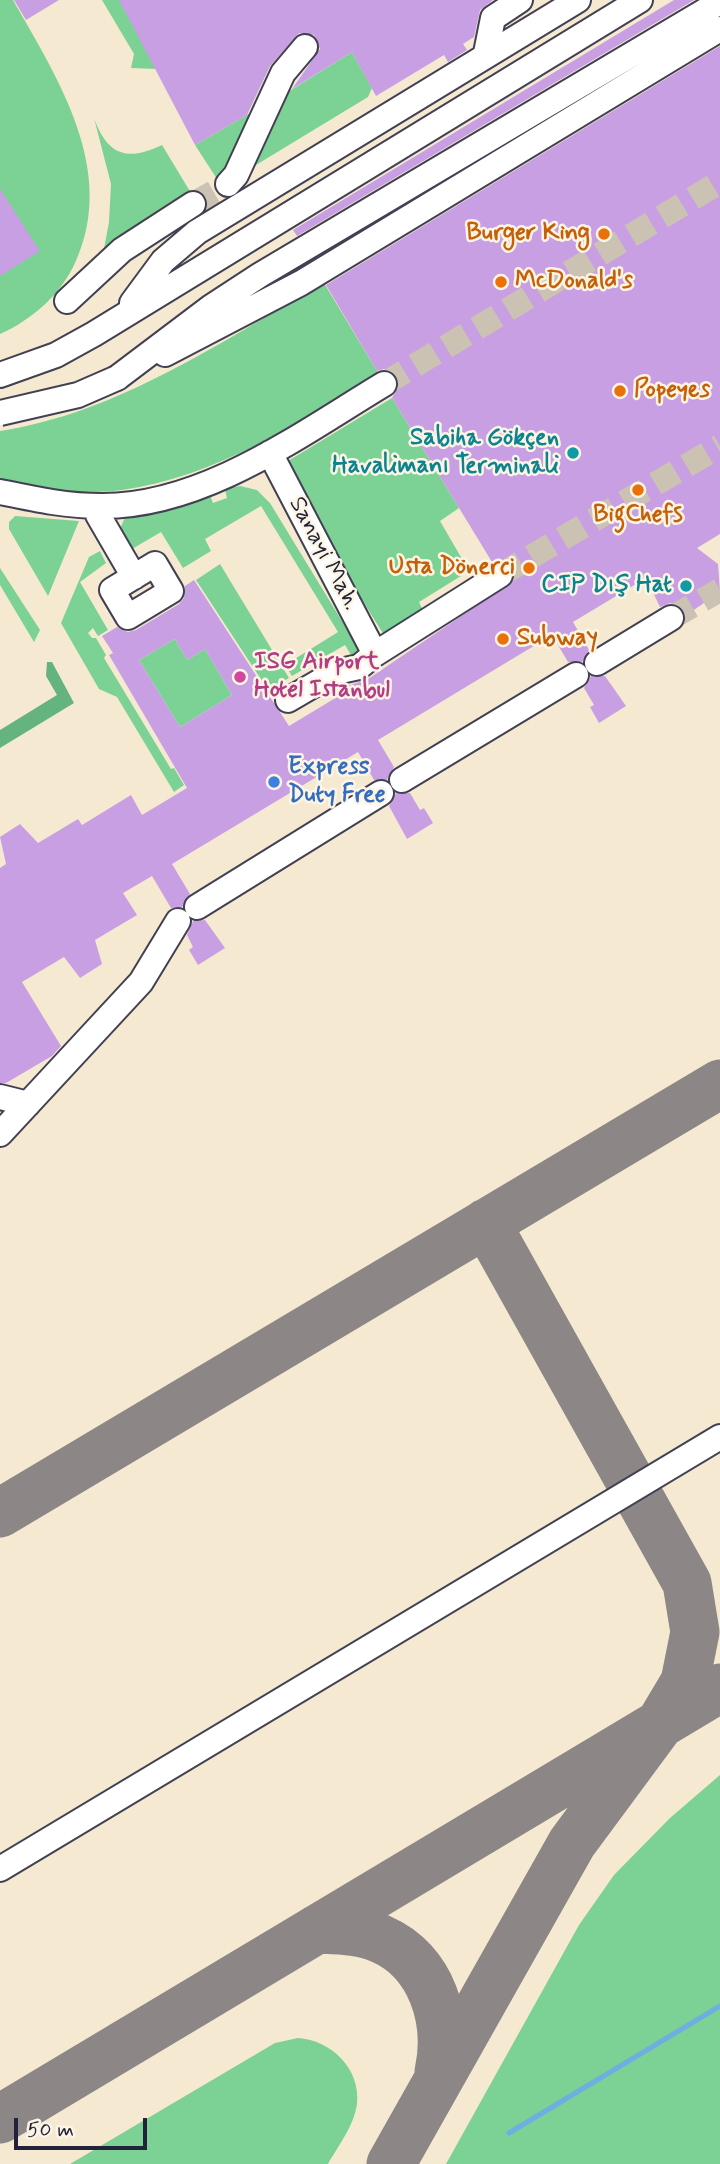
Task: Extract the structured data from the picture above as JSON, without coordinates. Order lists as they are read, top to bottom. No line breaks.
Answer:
{"streets":{"street":["Sanayi Mah."]},"places":["Burger King","McDonald's","Popeyes","Sabiha Gökçen Havalimanı Terminali","BigChefs","Usta Dönerci","CIP Dış Hat","Subway","ISG Airport Hotel Istanbul","Express Duty Free"],"scale_bar":"50 m"}
